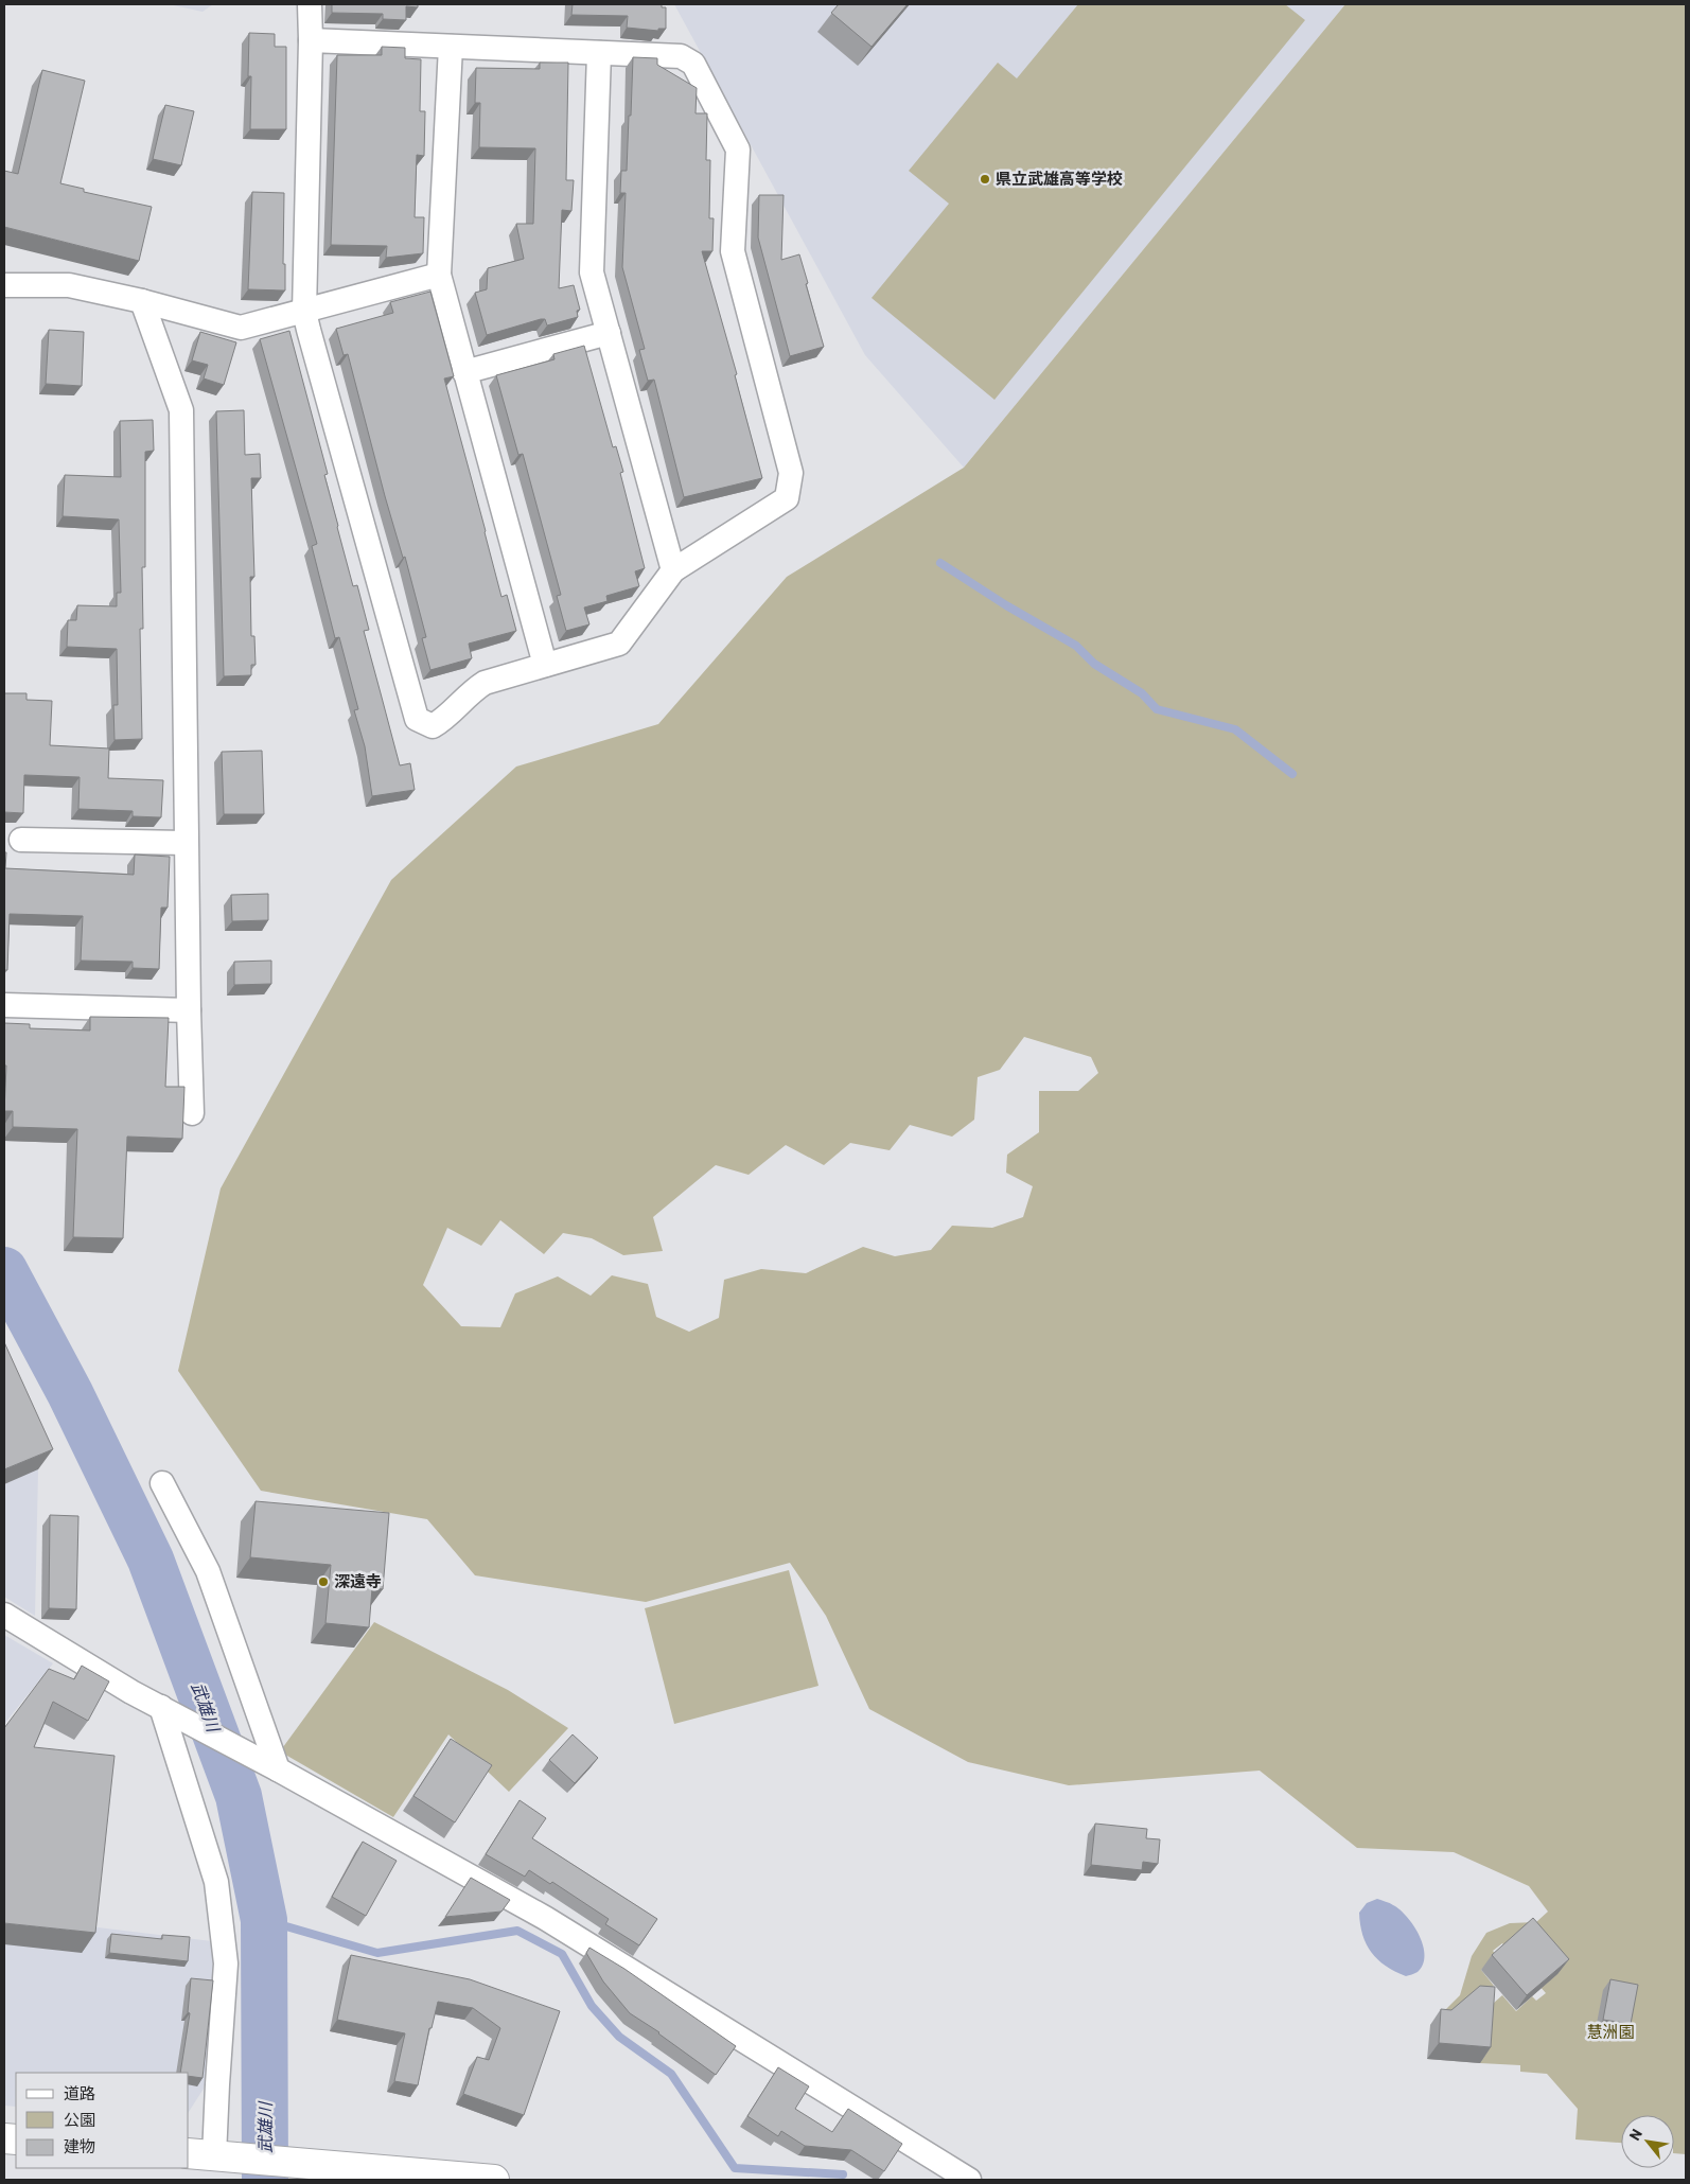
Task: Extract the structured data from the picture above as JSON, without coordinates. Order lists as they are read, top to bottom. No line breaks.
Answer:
{"water":["武雄川"],"parks":["慧洲園"],"places":["県立武雄高等学校","深遠寺"],"legend":["道路","公園","建物"],"north":"top left"}
